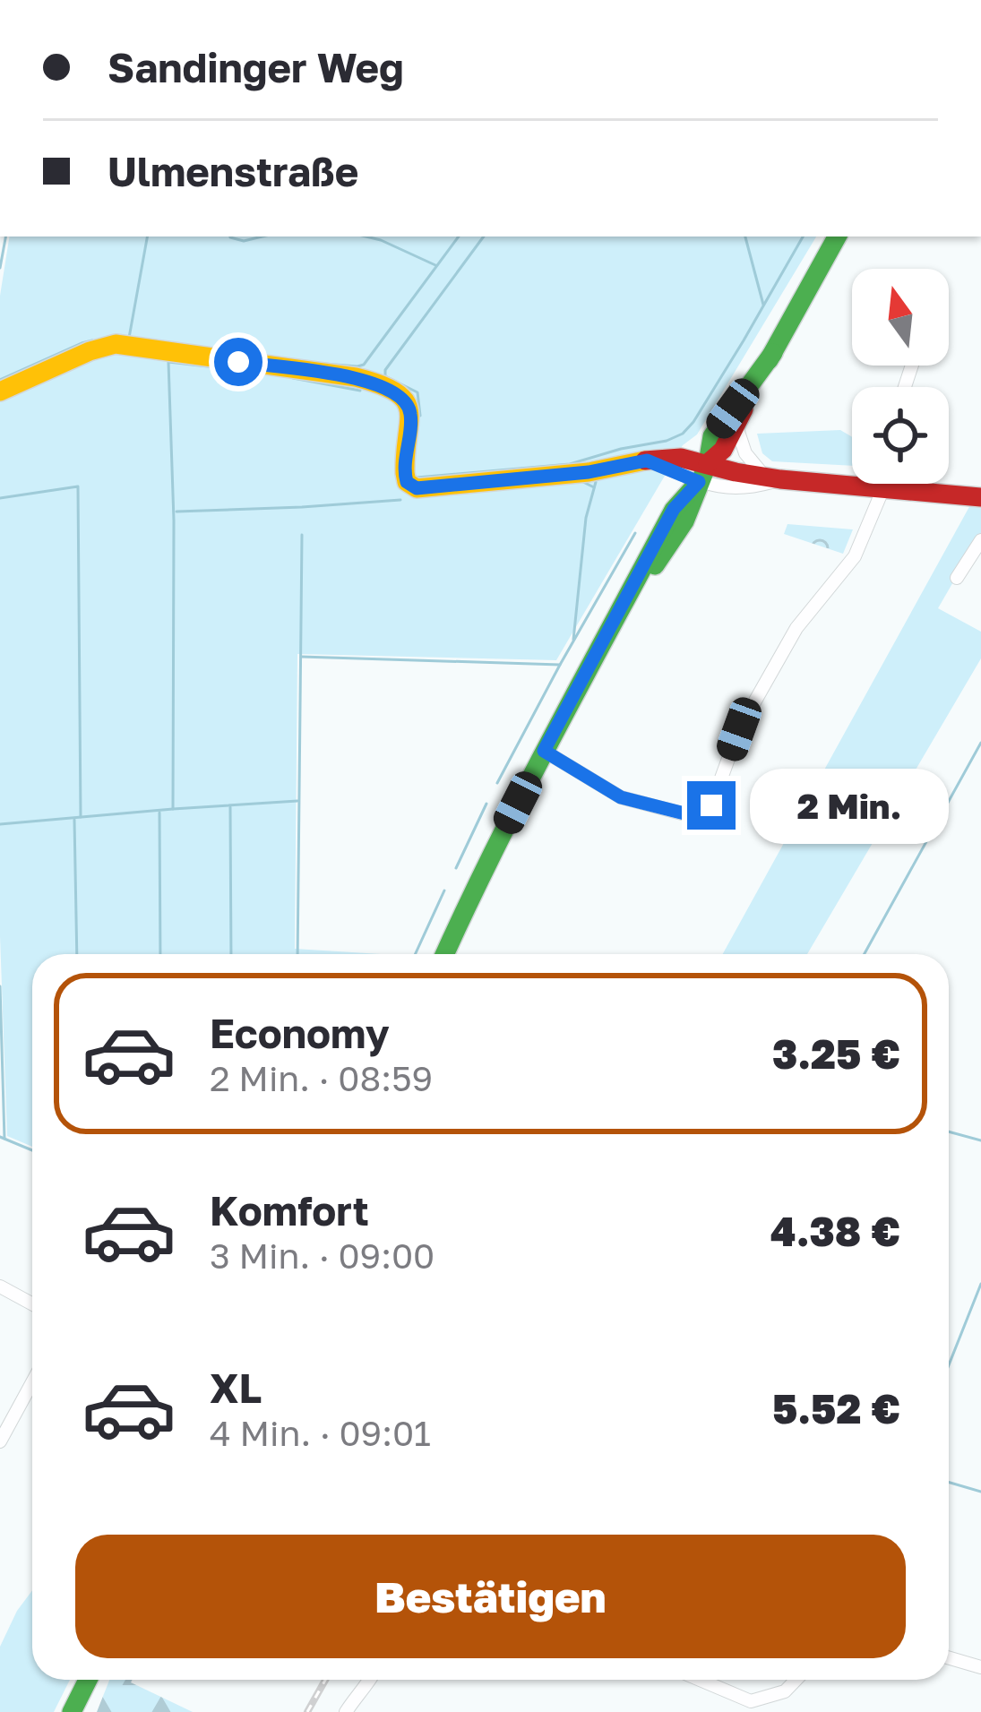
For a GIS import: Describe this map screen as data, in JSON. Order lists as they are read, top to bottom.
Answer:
{
  "north": "top",
  "page": {
    "banner": ["Sandinger Weg", "Ulmenstraße"],
    "bubble": "2 Min.",
    "list": [
      {
        "name": "Economy",
        "note": "2 Min. · 08:59",
        "value": "3.25 €"
      },
      {
        "name": "Komfort",
        "note": "3 Min. · 09:00",
        "value": "4.38 €"
      },
      {
        "name": "XL",
        "note": "4 Min. · 09:01",
        "value": "5.52 €"
      }
    ],
    "buttons": "Bestätigen"
  }
}
